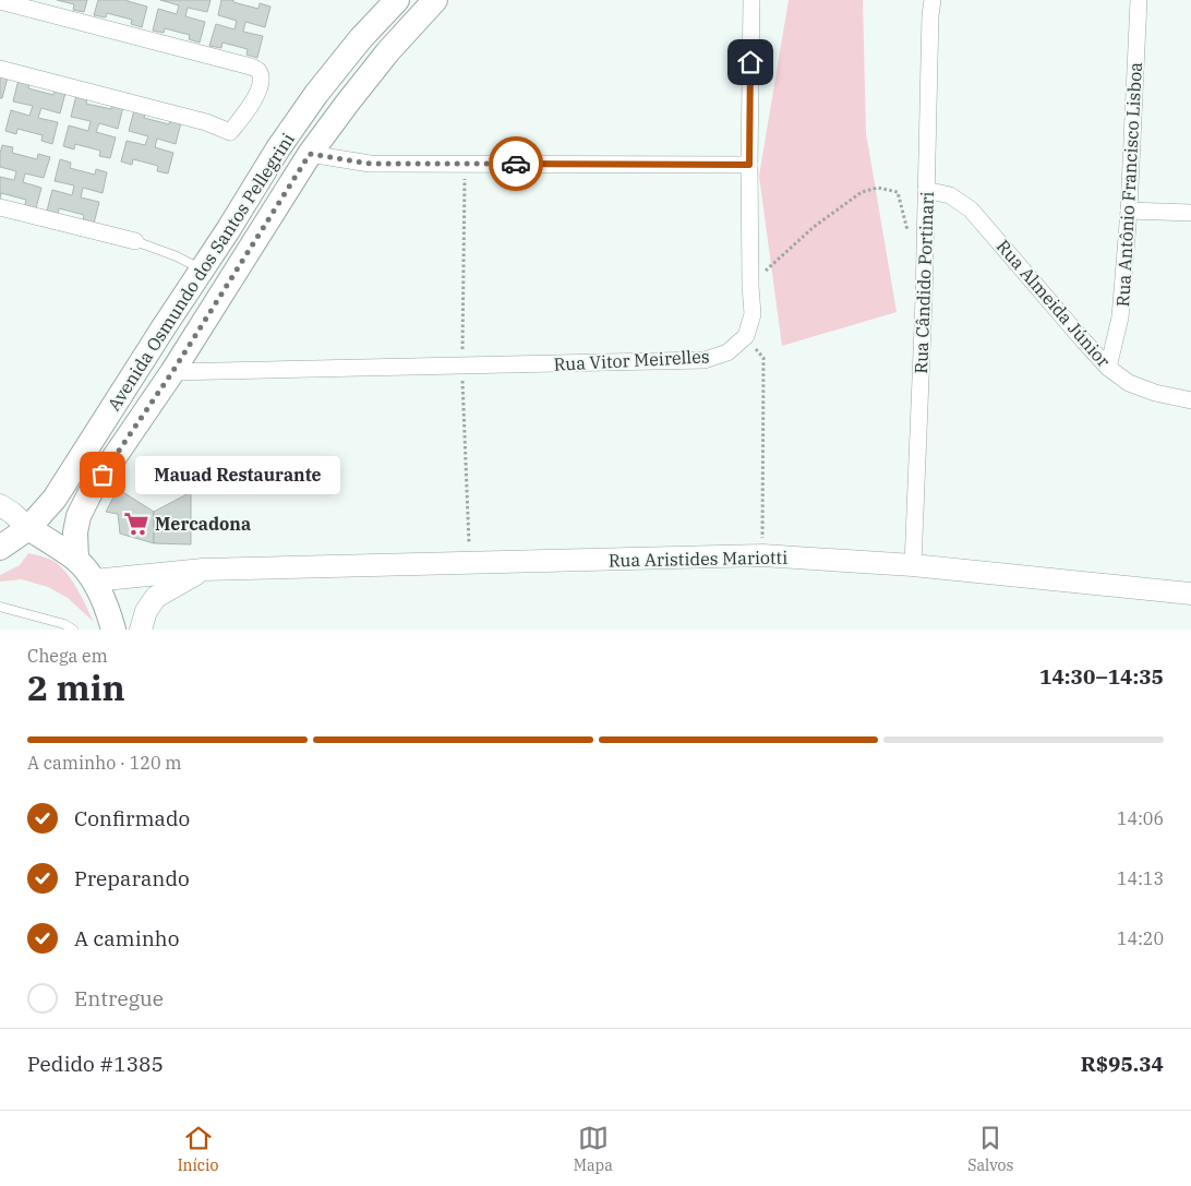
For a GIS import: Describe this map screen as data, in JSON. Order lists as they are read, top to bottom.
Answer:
{
  "streets": {
    "main road": ["Avenida Osmundo dos Santos Pellegrini"],
    "street": [
      "Rua Antônio Francisco Lisboa",
      "Rua Cândido Portinari",
      "Rua Almeida Júnior",
      "Rua Vitor Meirelles",
      "Rua Aristides Mariotti"
    ]
  },
  "crossings": [
    ["Rua Antônio Francisco Lisboa", "Rua Almeida Júnior"],
    ["Avenida Osmundo dos Santos Pellegrini", "Rua Vitor Meirelles"],
    ["Rua Cândido Portinari", "Rua Almeida Júnior"],
    ["Rua Cândido Portinari", "Rua Aristides Mariotti"]
  ],
  "places": {
    "other": ["Mauad Restaurante"],
    "supermarket": ["Mercadona"]
  },
  "page": {
    "bubble": "Mauad Restaurante",
    "heading": ["2 min", "Chega em", "14:30–14:35"],
    "panel": ["Pedido #1385", "R$95.34"],
    "bar": "A caminho · 120 m",
    "list": [
      ["Confirmado", "14:06"],
      ["Preparando", "14:13"],
      ["A caminho", "14:20"],
      "Entregue"
    ],
    "tabs": ["Início", "Mapa", "Salvos"]
  }
}
